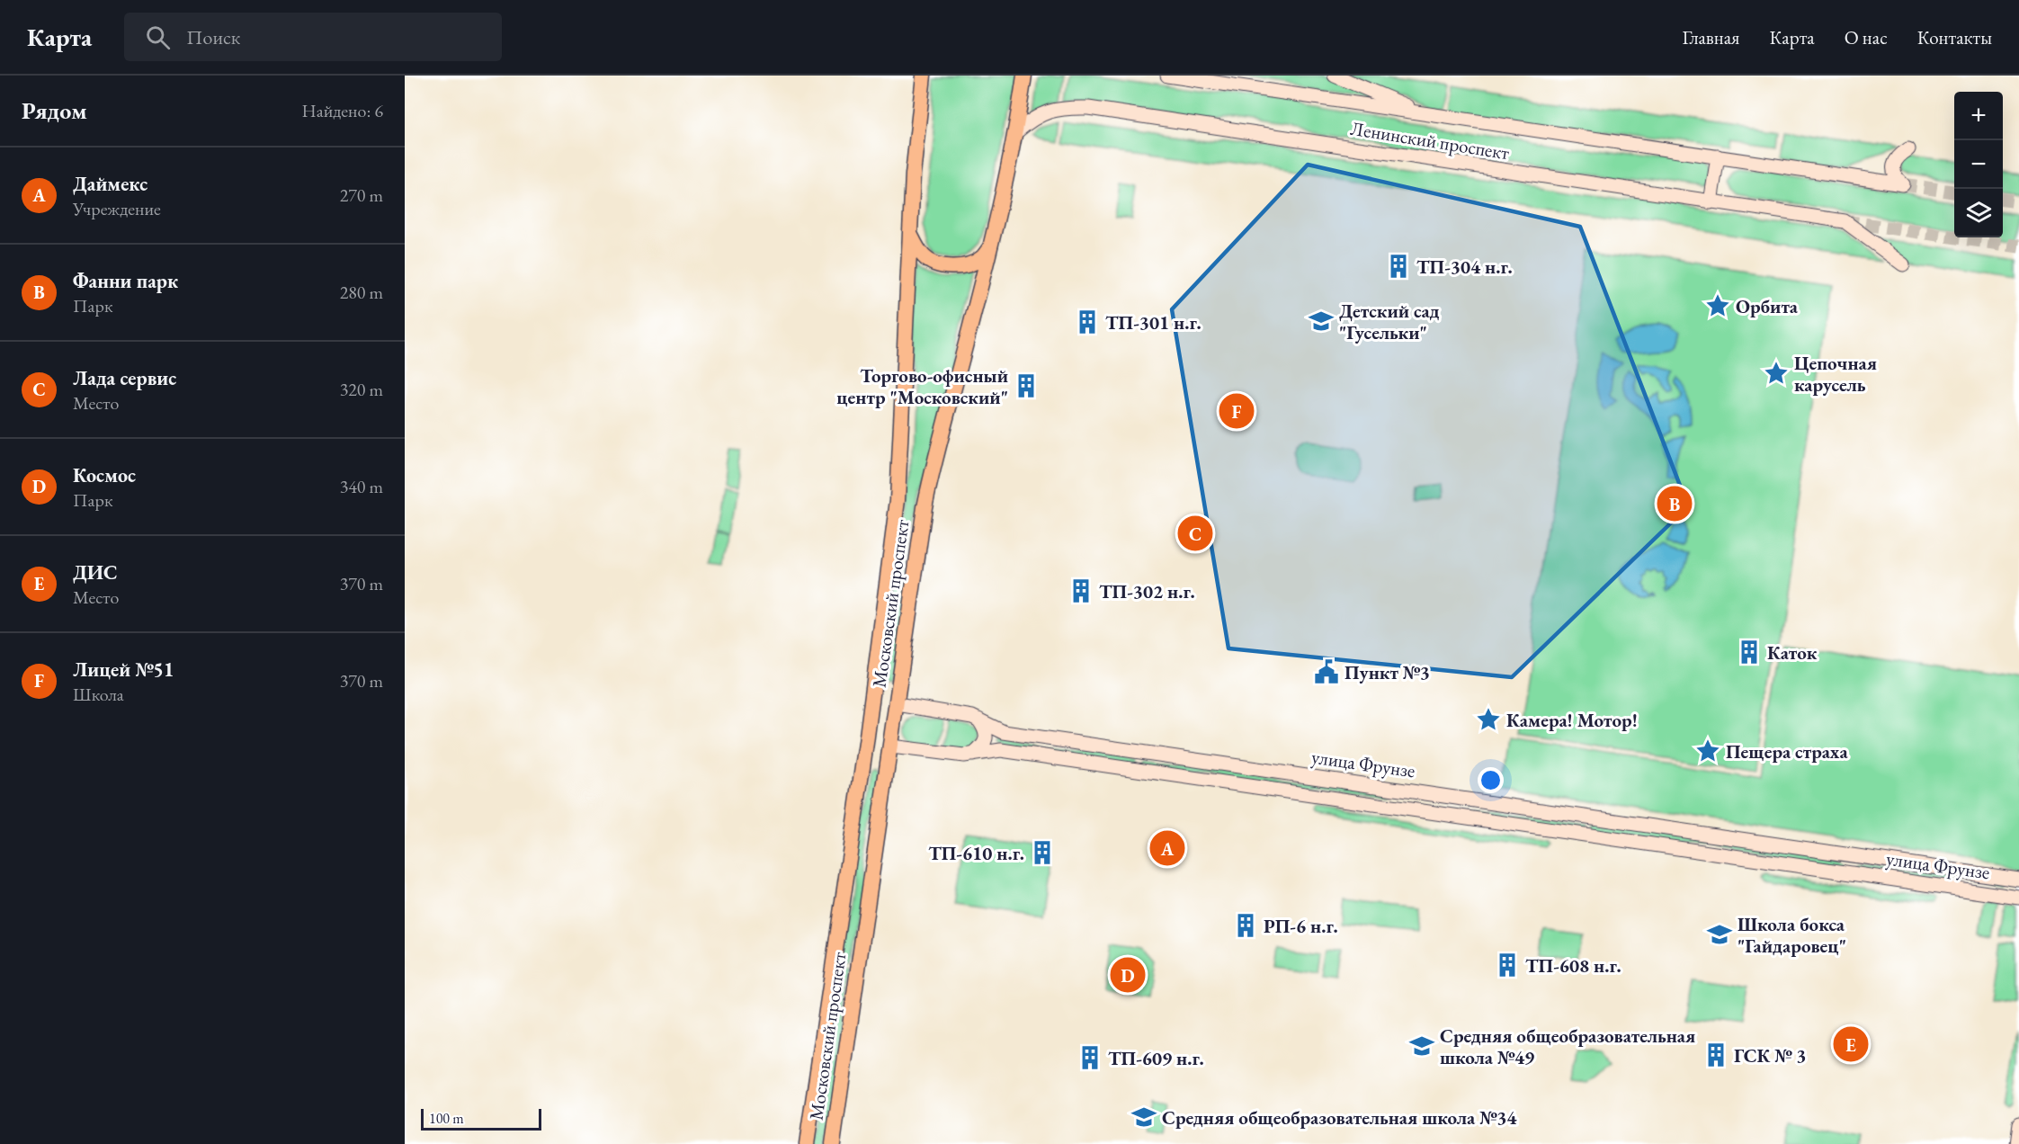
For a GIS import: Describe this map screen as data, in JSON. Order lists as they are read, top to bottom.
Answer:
{
  "streets": {
    "main road": ["Ленинский проспект", "Московский проспект", "улица Фрунзе"]
  },
  "crossings": [
    ["Ленинский проспект", "Московский проспект"],
    ["Московский проспект", "улица Фрунзе"]
  ],
  "places": {
    "building": [
      "ТП-304 н.г.",
      "ТП-301 н.г.",
      "Торгово-офисный центр \"Московский\"",
      "ТП-302 н.г.",
      "Каток",
      "ТП-610 н.г.",
      "РП-6 н.г.",
      "ТП-608 н.г.",
      "ГСК № 3",
      "ТП-609 н.г."
    ],
    "place": [
      "Орбита",
      "Цепочная карусель",
      "Камера! Мотор!",
      "Пещера страха"
    ],
    "school or university": [
      "Детский сад \"Гусельки\"",
      "Школа бокса \"Гайдаровец\"",
      "Средняя общеобразовательная школа №49",
      "Средняя общеобразовательная школа №34"
    ],
    "public building": ["Пункт №3"]
  },
  "scale_bar": "100 m",
  "page": {
    "header": "Карта",
    "search": "Поиск",
    "nav": [
      "Главная",
      "Карта",
      "О нас",
      "Контакты"
    ],
    "heading": ["Рядом", "Найдено: 6"],
    "map_buttons": ["+", "−"],
    "list": [
      {
        "mark": "A",
        "name": "Даймекс",
        "note": "Учреждение",
        "value": "270 m"
      },
      {
        "mark": "B",
        "name": "Фанни парк",
        "note": "Парк",
        "value": "280 m"
      },
      {
        "mark": "C",
        "name": "Лада сервис",
        "note": "Место",
        "value": "320 m"
      },
      {
        "mark": "D",
        "name": "Космос",
        "note": "Парк",
        "value": "340 m"
      },
      {
        "mark": "E",
        "name": "ДИС",
        "note": "Место",
        "value": "370 m"
      },
      {
        "mark": "F",
        "name": "Лицей №51",
        "note": "Школа",
        "value": "370 m"
      }
    ],
    "pins": [
      "F",
      "B",
      "C",
      "A",
      "D",
      "E"
    ],
    "scale": "100 m"
  }
}
